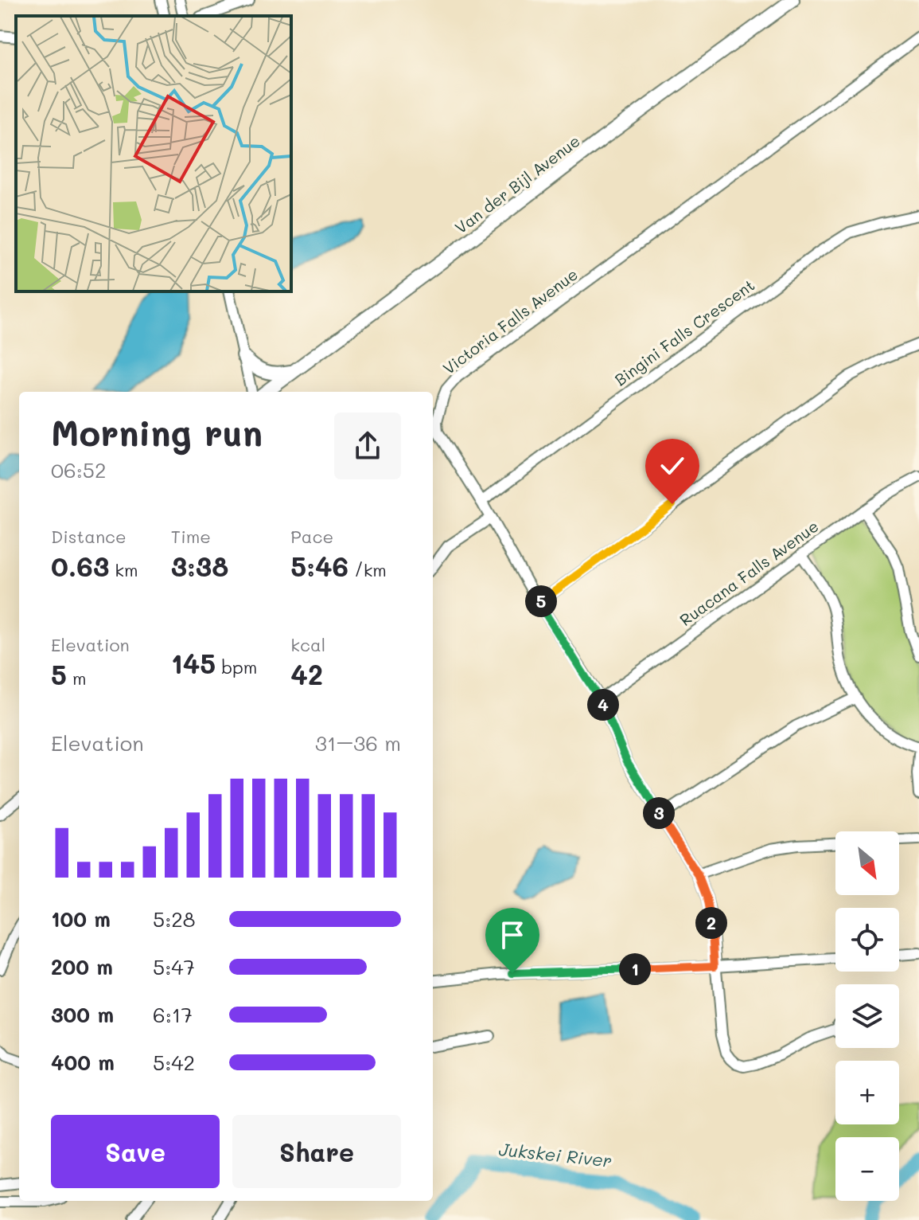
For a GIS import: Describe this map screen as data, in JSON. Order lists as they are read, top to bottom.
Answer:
{
  "streets": {
    "street": [
      "Van der Bijl Avenue",
      "Victoria Falls Avenue",
      "Bingini Falls Crescent",
      "Ruacana Falls Avenue"
    ]
  },
  "crossings": [
    ["Victoria Falls Avenue", "Bingini Falls Crescent"],
    ["Victoria Falls Avenue", "Ruacana Falls Avenue"]
  ],
  "water": ["Jukskei River"],
  "north": "bottom right",
  "page": {
    "heading": ["Morning run", "06:52"],
    "stats": [
      ["Distance", "0.63 km"],
      ["Time", "3:38"],
      ["Pace", "5:46 /km"],
      ["Elevation", "5 m"],
      ["145 bpm"],
      ["kcal", "42"]
    ],
    "pins": [
      "5",
      "4",
      "3",
      "2",
      "1"
    ],
    "chart": ["Elevation", "31–36 m"],
    "map_buttons": ["+", "−"],
    "list": [
      {
        "name": "100 m",
        "note": "5:28"
      },
      {
        "name": "200 m",
        "note": "5:47"
      },
      {
        "name": "300 m",
        "note": "6:17"
      },
      {
        "name": "400 m",
        "note": "5:42"
      }
    ],
    "buttons": ["Save", "Share"]
  }
}
